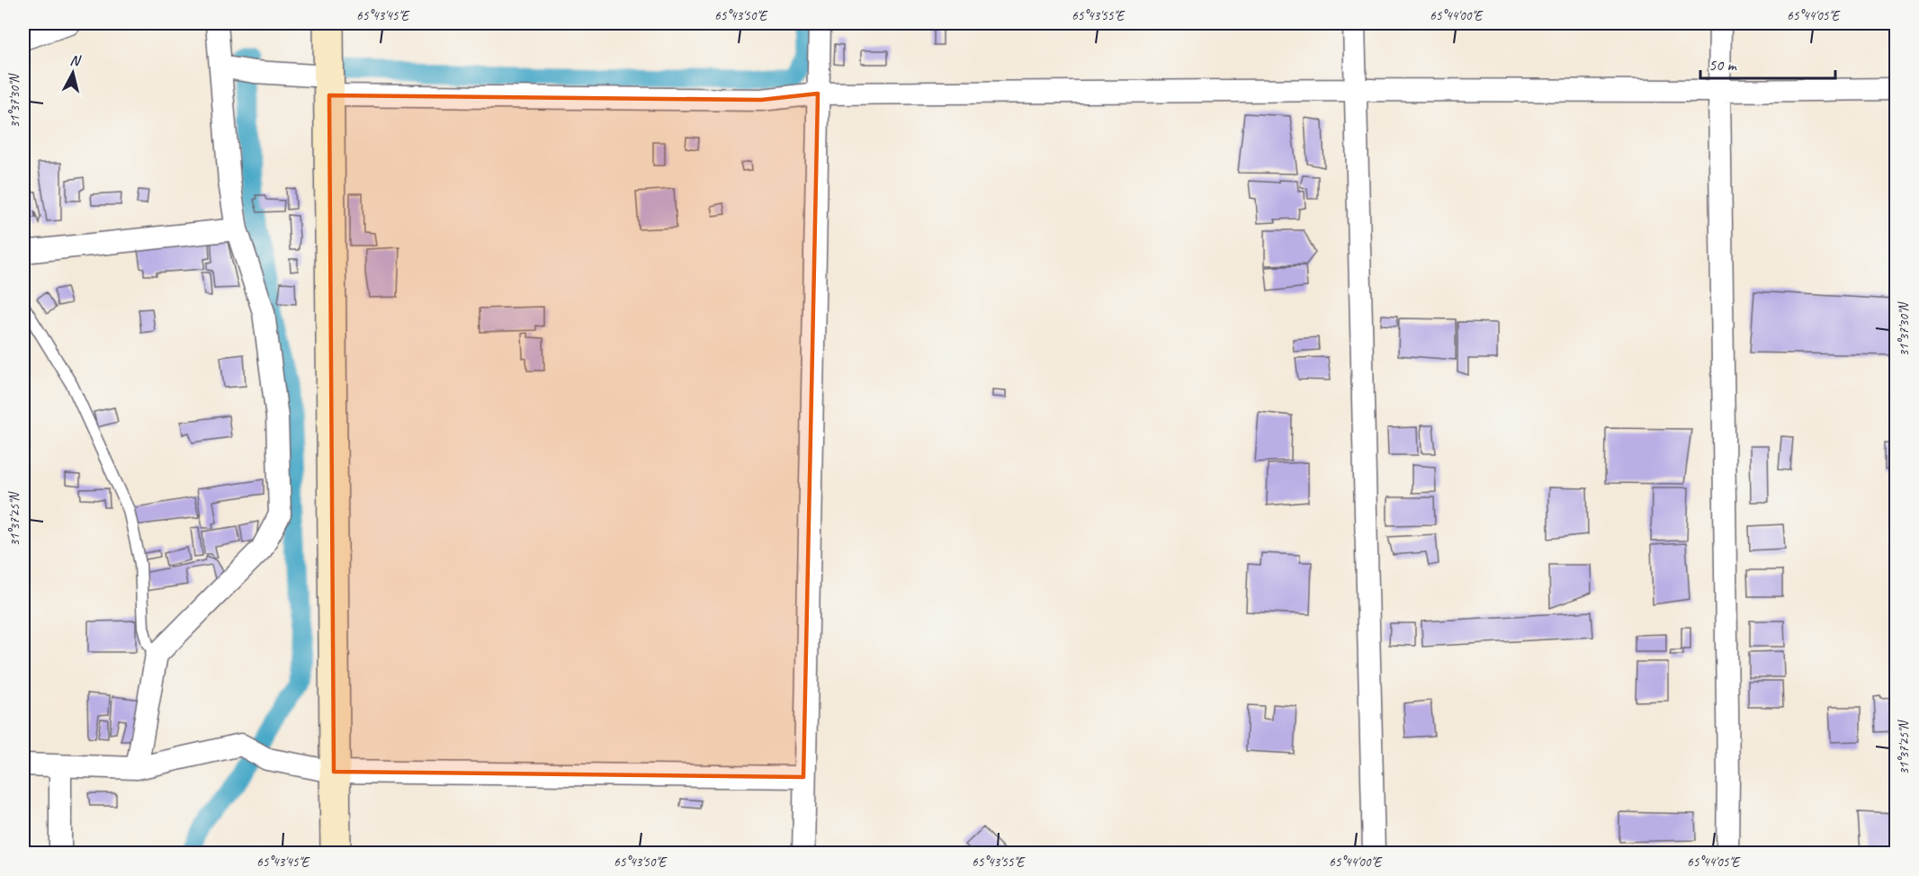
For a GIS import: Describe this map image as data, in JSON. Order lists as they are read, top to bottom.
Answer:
{
  "scale_bar": "50 m",
  "north": "top",
  "coordinates": [
    "65°43'45\"E",
    "65°43'50\"E",
    "65°43'55\"E",
    "65°44'00\"E",
    "65°44'05\"E",
    "31°37'30\"N",
    "31°37'25\"N"
  ]
}
